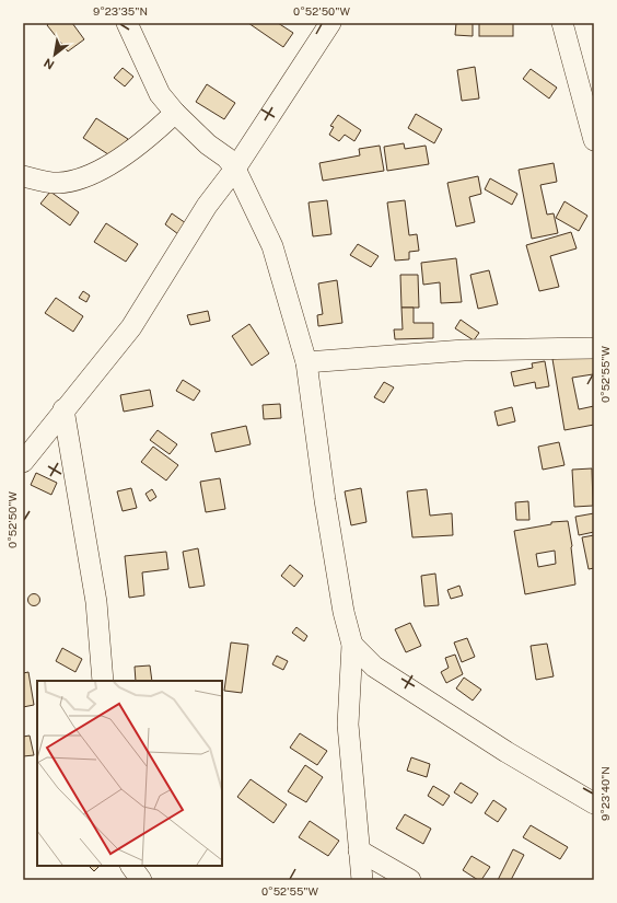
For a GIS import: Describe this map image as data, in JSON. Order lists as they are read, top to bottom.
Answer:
{
  "north": "bottom left",
  "coordinates": [
    "9°23'35\"N",
    "0°52'50\"W",
    "0°52'55\"W",
    "9°23'40\"N"
  ]
}
